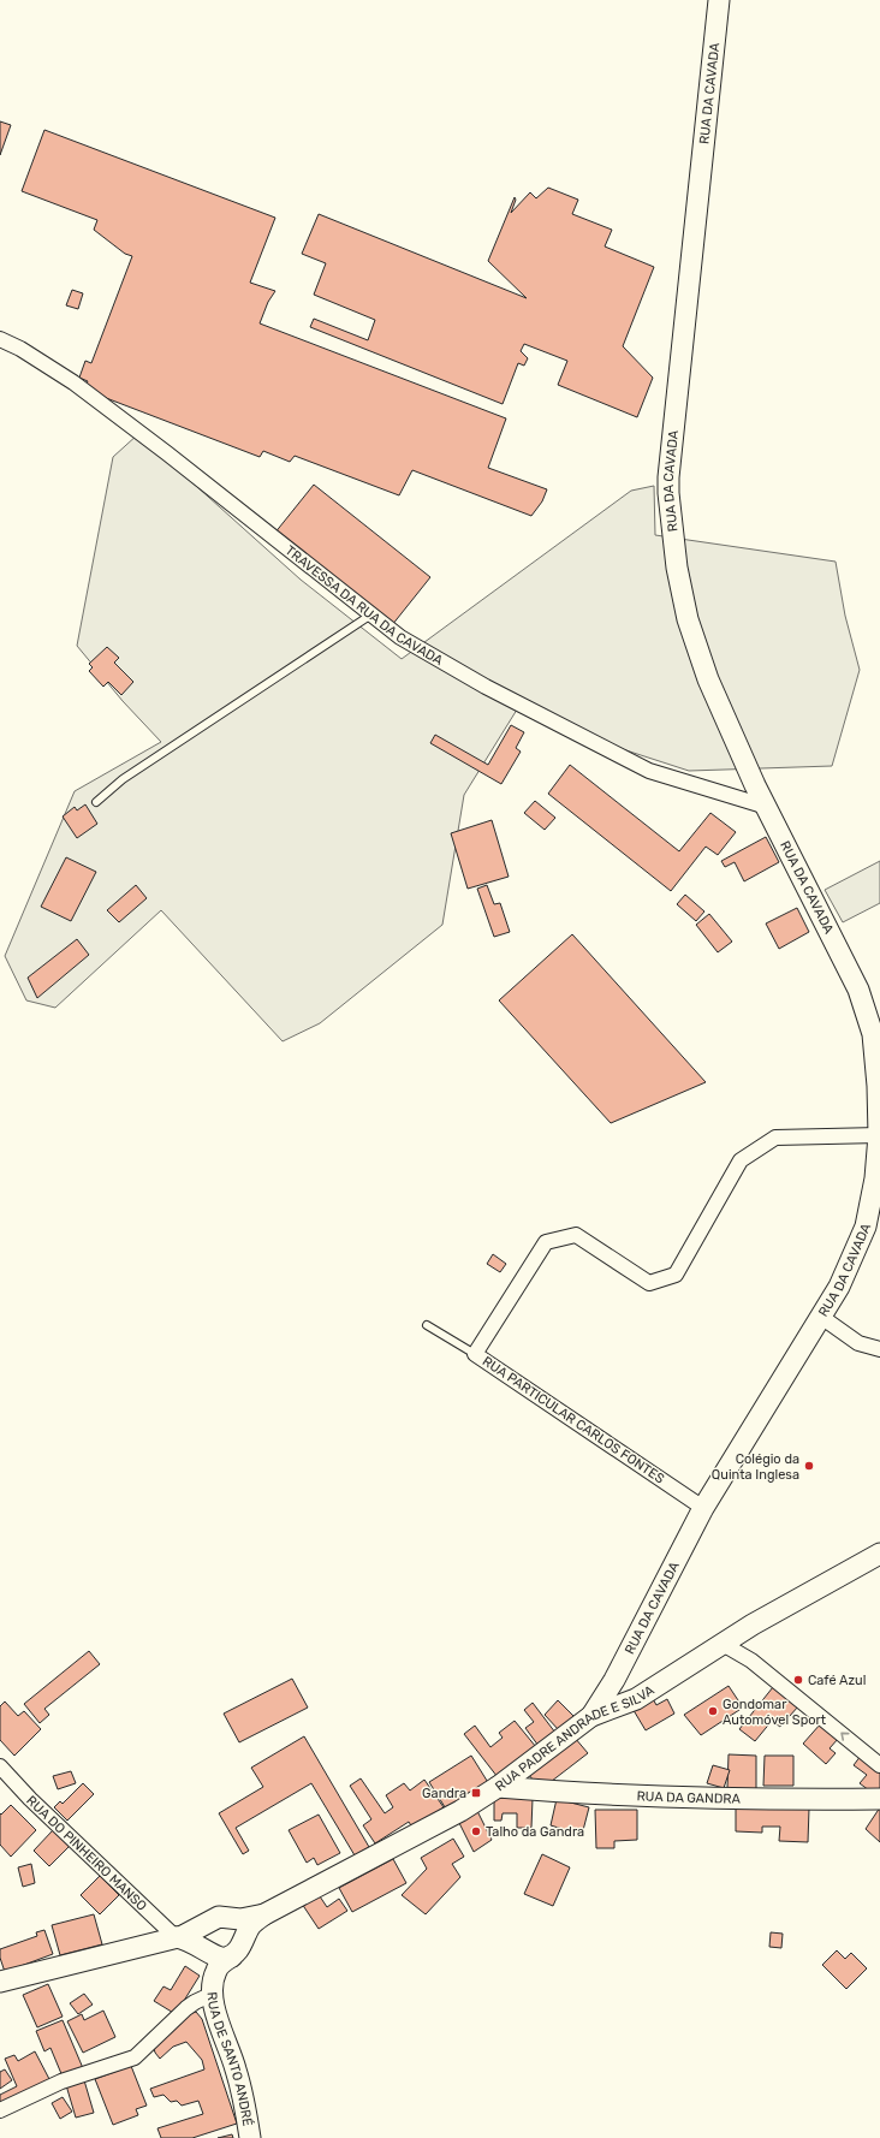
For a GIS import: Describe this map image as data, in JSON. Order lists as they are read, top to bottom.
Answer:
{
  "streets": {
    "street": [
      "RUA DA CAVADA",
      "TRAVESSA DA RUA DA CAVADA",
      "RUA PARTICULAR CARLOS FONTES",
      "RUA PADRE ANDRADE E SILVA",
      "RUA DA GANDRA",
      "RUA DO PINHEIRO MANSO",
      "RUA DE SANTO ANDRÉ"
    ]
  },
  "crossings": [
    ["RUA DA CAVADA", "TRAVESSA DA RUA DA CAVADA"],
    ["RUA DA CAVADA", "RUA PARTICULAR CARLOS FONTES"],
    ["RUA DA CAVADA", "RUA PADRE ANDRADE E SILVA"],
    ["RUA PADRE ANDRADE E SILVA", "RUA DA GANDRA"],
    ["RUA PADRE ANDRADE E SILVA", "RUA DE SANTO ANDRÉ"]
  ],
  "places": {
    "other": [
      "Colégio da Quinta Inglesa",
      "Café Azul",
      "Gondomar Automóvel Sport",
      "Talho da Gandra"
    ],
    "transit": ["Gandra"]
  }
}
